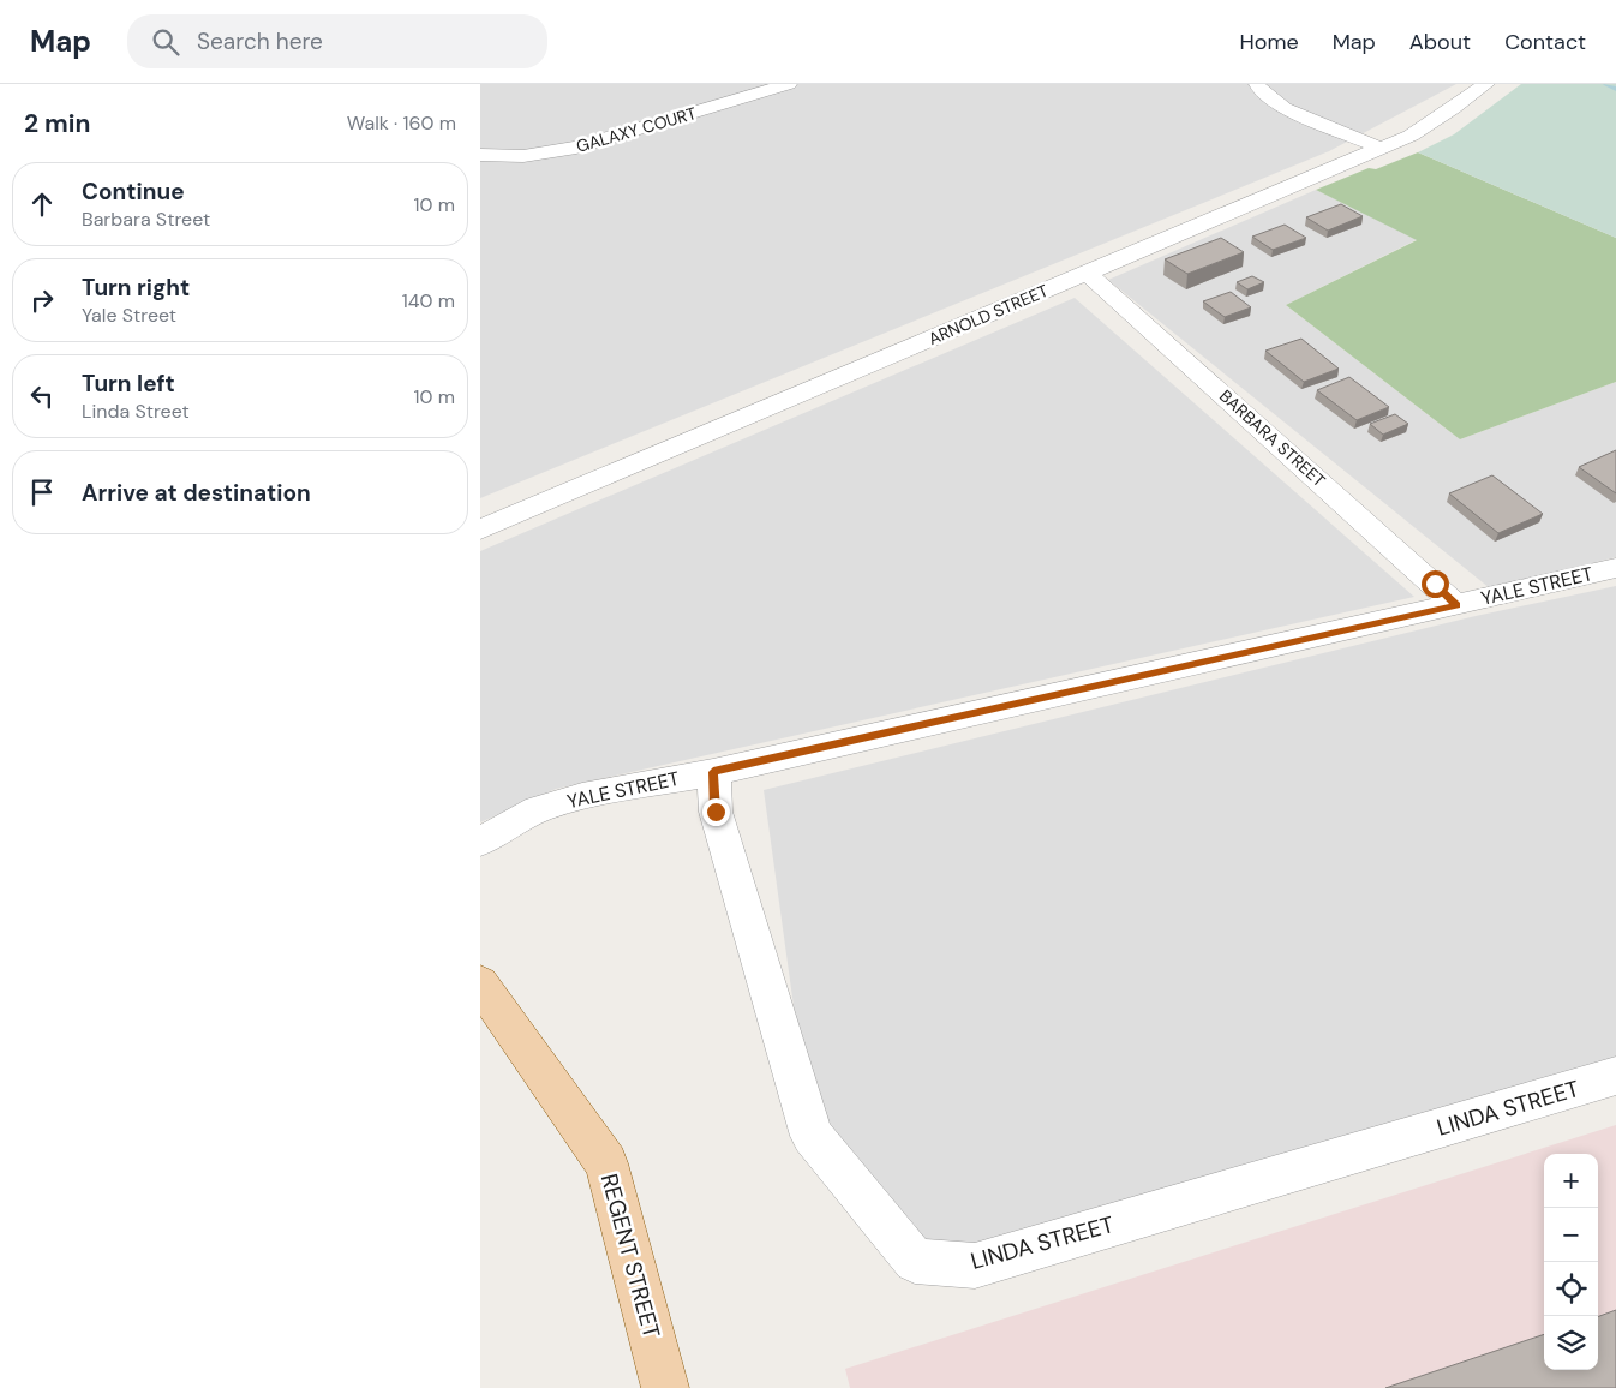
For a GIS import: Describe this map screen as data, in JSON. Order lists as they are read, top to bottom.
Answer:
{
  "streets": {
    "main road": ["REGENT STREET"],
    "street": [
      "GALAXY COURT",
      "ARNOLD STREET",
      "BARBARA STREET",
      "YALE STREET",
      "LINDA STREET"
    ]
  },
  "crossings": [
    ["ARNOLD STREET", "BARBARA STREET"],
    ["BARBARA STREET", "YALE STREET"],
    ["YALE STREET", "LINDA STREET"]
  ],
  "page": {
    "header": "Map",
    "search": "Search here",
    "nav": [
      "Home",
      "Map",
      "About",
      "Contact"
    ],
    "heading": ["2 min", "Walk · 160 m"],
    "list": [
      ["Continue", "Barbara Street", "10 m"],
      ["Turn right", "Yale Street", "140 m"],
      ["Turn left", "Linda Street", "10 m"],
      "Arrive at destination"
    ],
    "map_buttons": ["+", "−"]
  }
}
